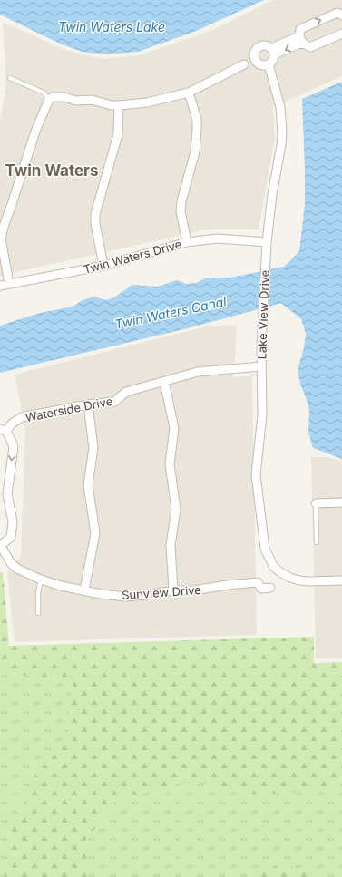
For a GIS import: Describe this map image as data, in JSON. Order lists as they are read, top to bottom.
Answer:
{
  "streets": {
    "street": [
      "Twin Waters Drive",
      "Lake View Drive",
      "Waterside Drive",
      "Sunview Drive"
    ]
  },
  "crossings": [
    ["Twin Waters Drive", "Lake View Drive"],
    ["Lake View Drive", "Waterside Drive"]
  ],
  "districts": ["Twin Waters"],
  "water": ["Twin Waters Lake", "Twin Waters Canal"]
}
